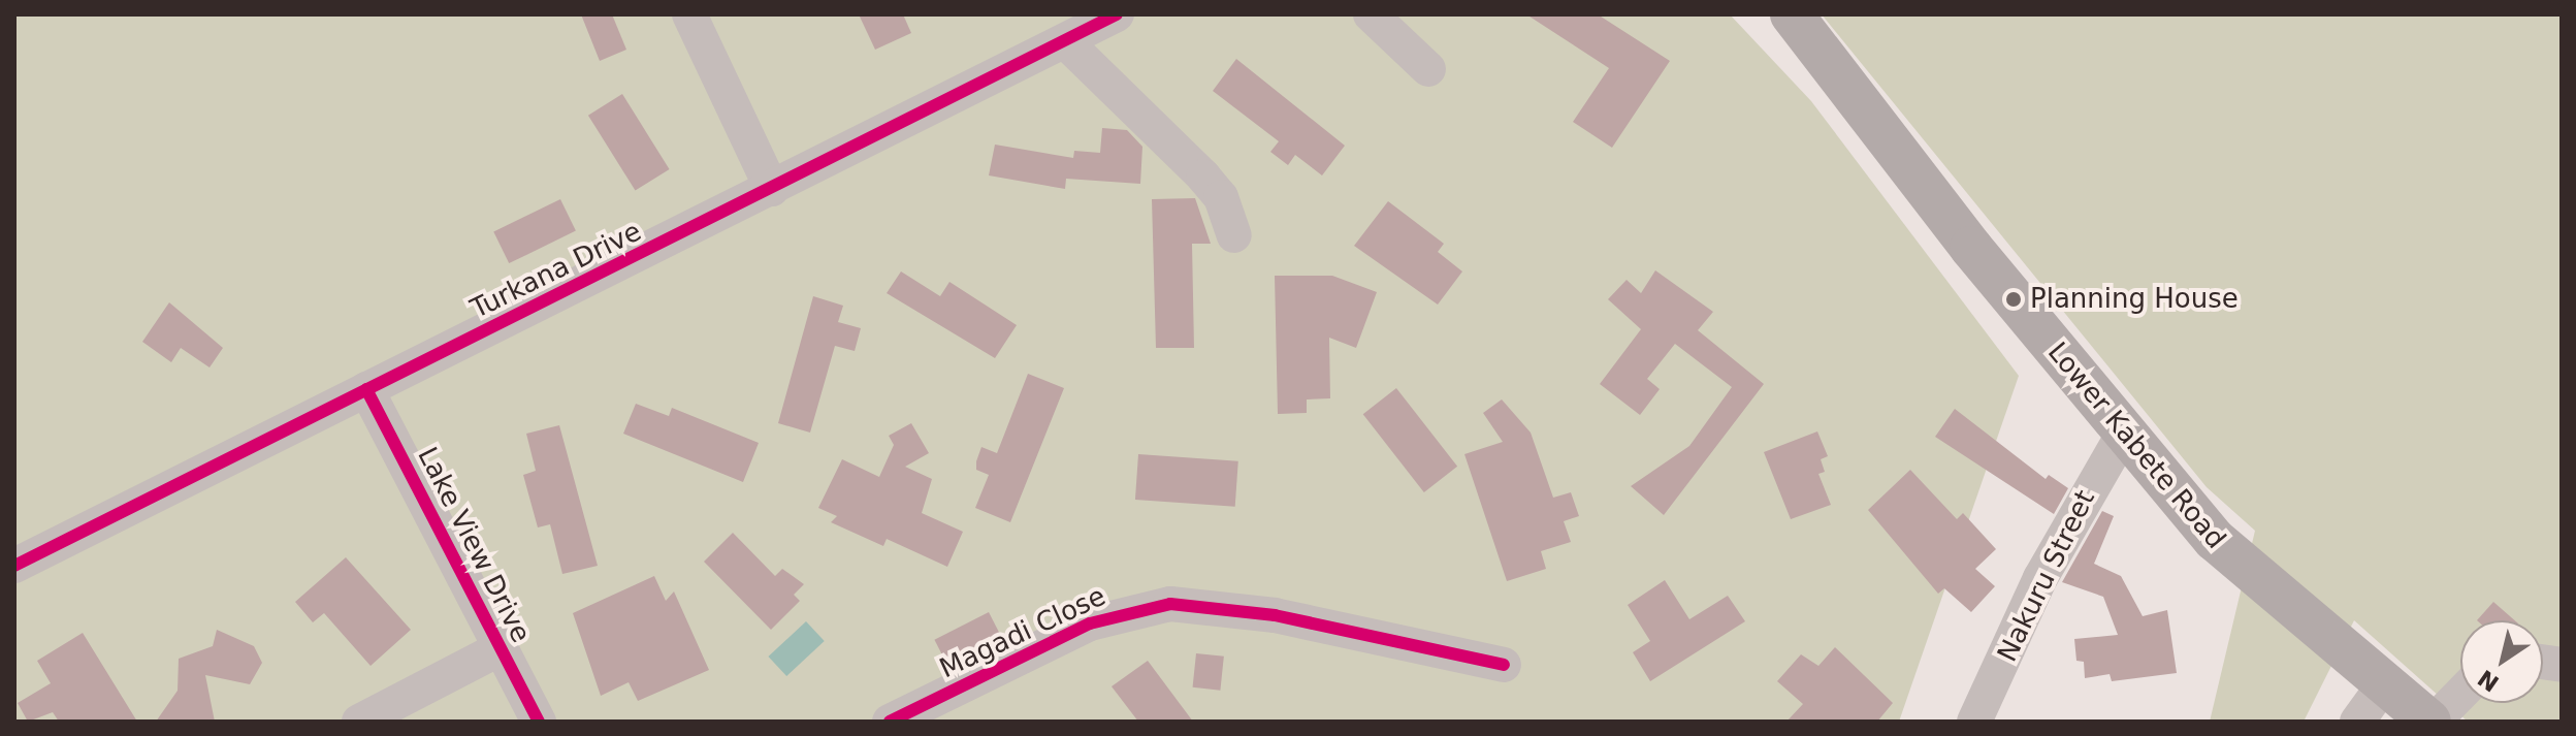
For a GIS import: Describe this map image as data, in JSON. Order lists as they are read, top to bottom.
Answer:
{
  "streets": {
    "main road": ["Lower Kabete Road"],
    "street": [
      "Turkana Drive",
      "Lake View Drive",
      "Nakuru Street",
      "Magadi Close"
    ]
  },
  "crossings": [
    ["Turkana Drive", "Lake View Drive"],
    ["Lower Kabete Road", "Nakuru Street"]
  ],
  "places": ["Planning House"],
  "north": "bottom left"
}
